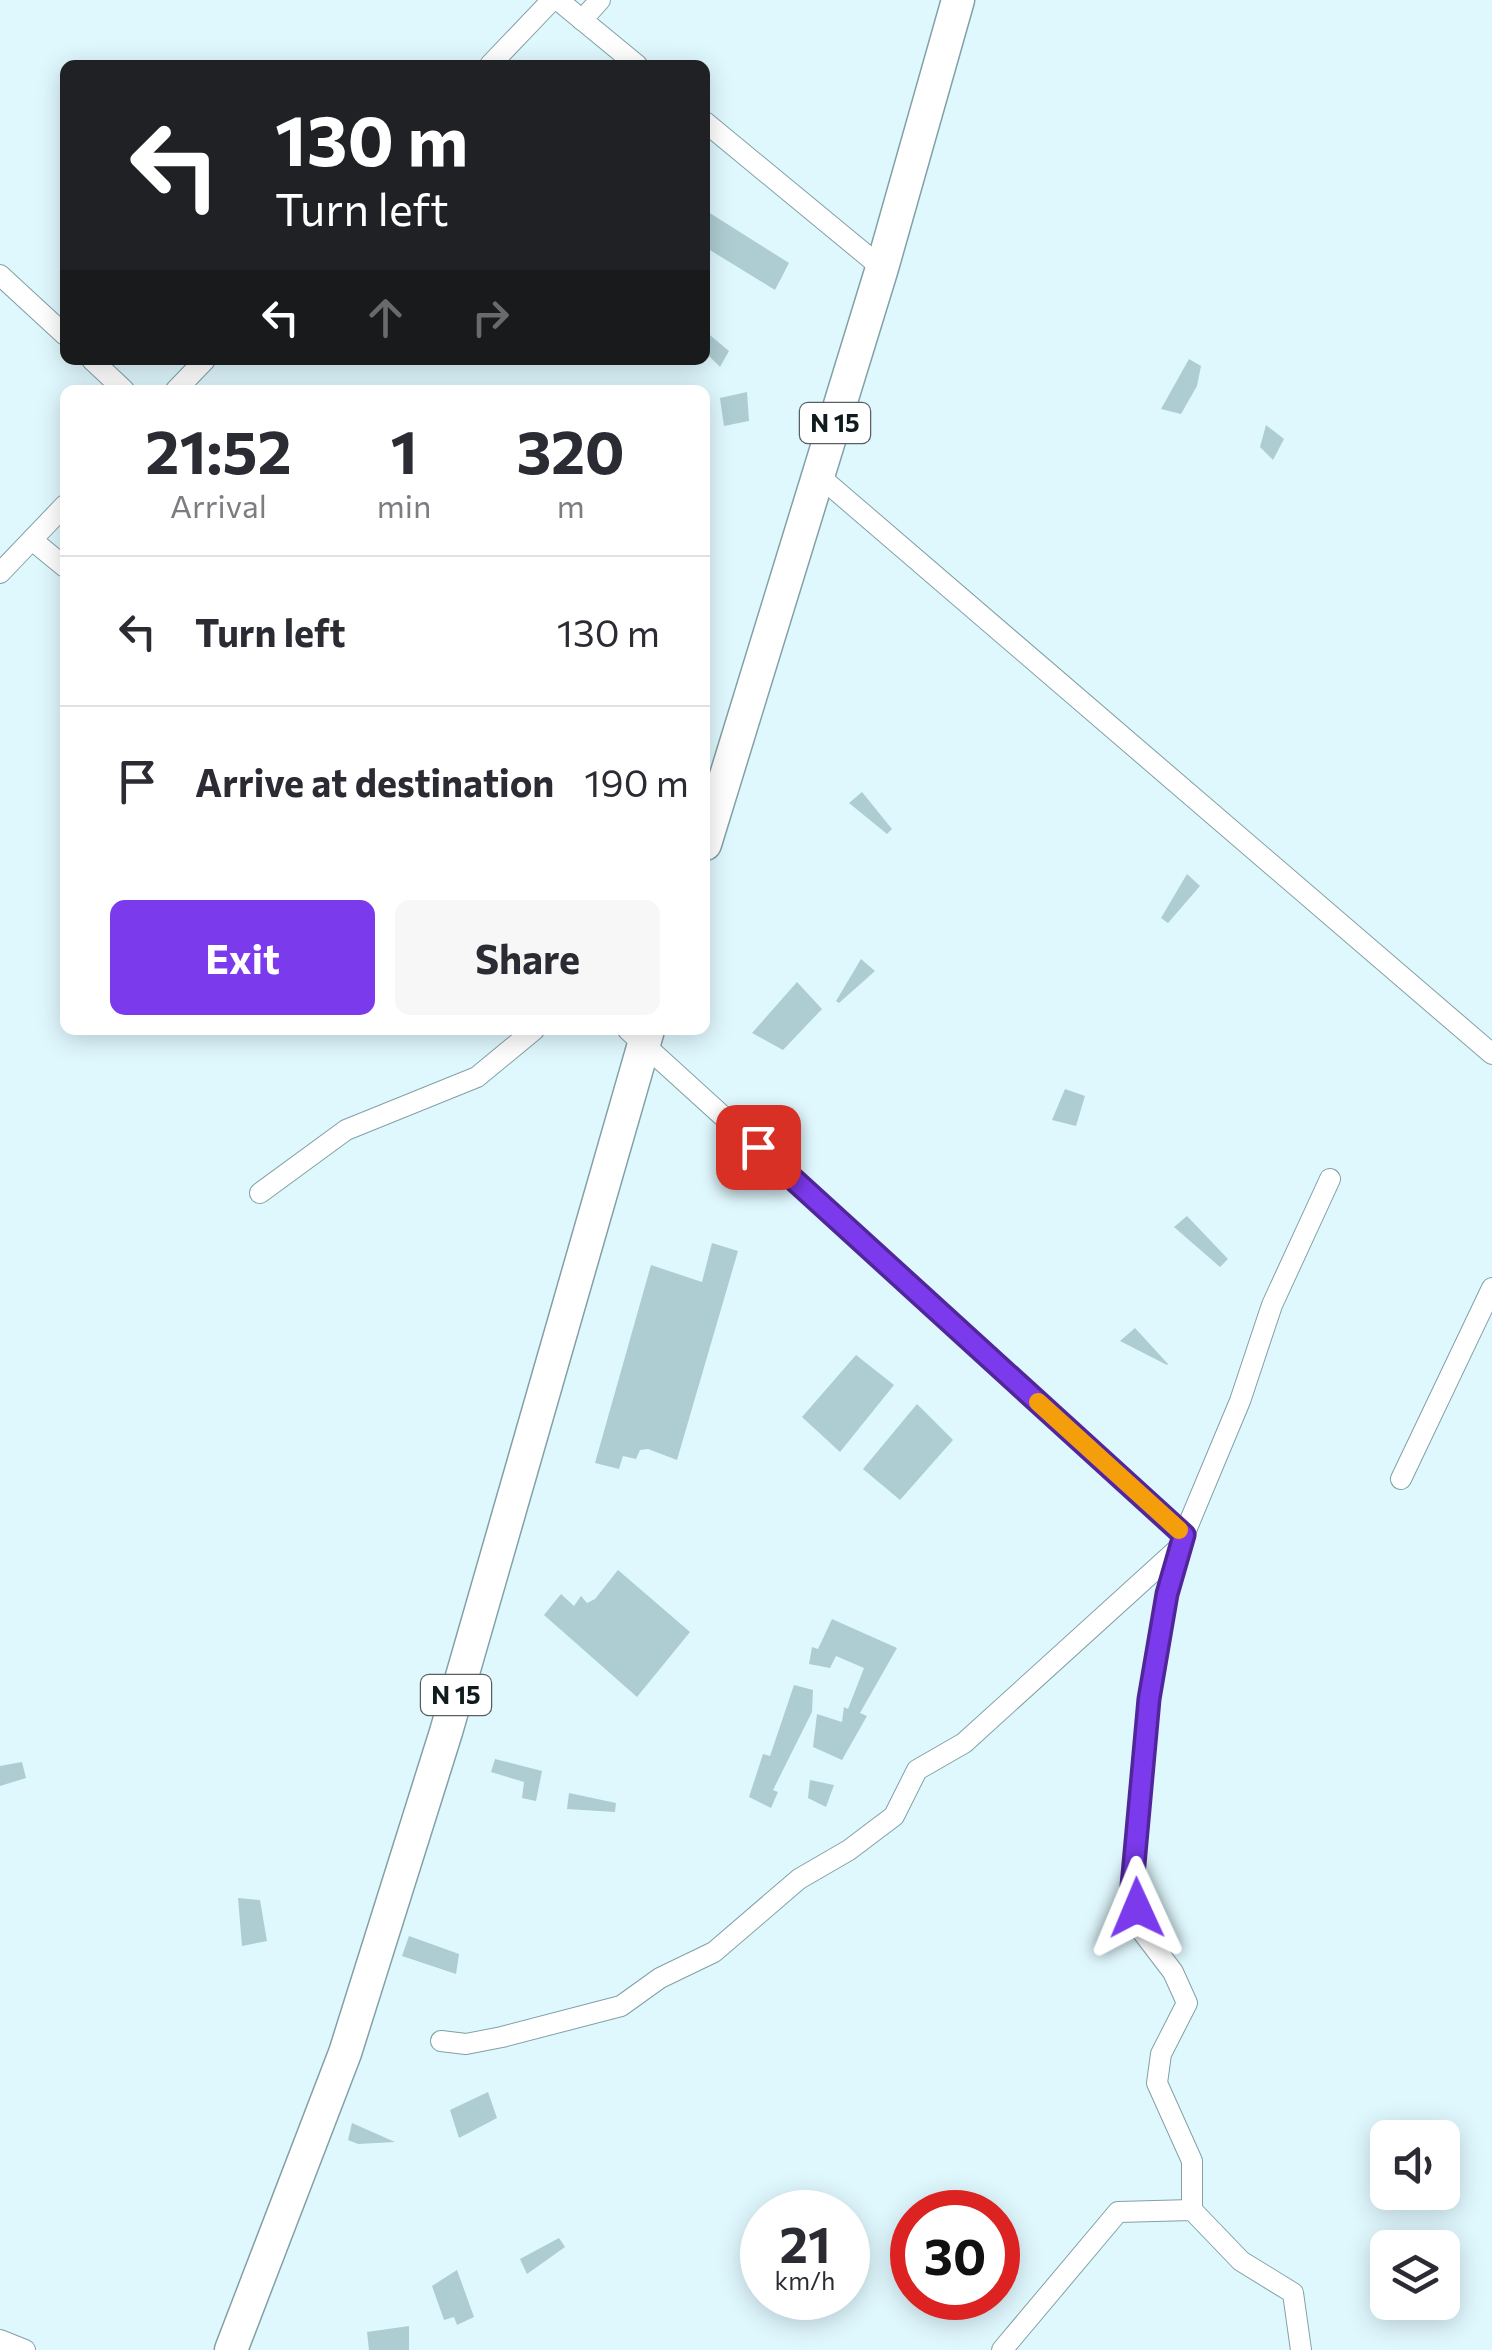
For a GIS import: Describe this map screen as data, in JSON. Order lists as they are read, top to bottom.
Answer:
{
  "streets": {
    "main road": ["N 15"]
  },
  "page": {
    "turn": ["130 m", "Turn left"],
    "eta": [
      "21:52",
      "Arrival",
      "1",
      "min",
      "320",
      "m"
    ],
    "list": [
      {
        "name": "Turn left",
        "value": "130 m"
      },
      {
        "name": "Arrive at destination",
        "value": "190 m"
      }
    ],
    "buttons": ["Exit", "Share"],
    "speed": "21 km/h",
    "limit": "30"
  }
}
